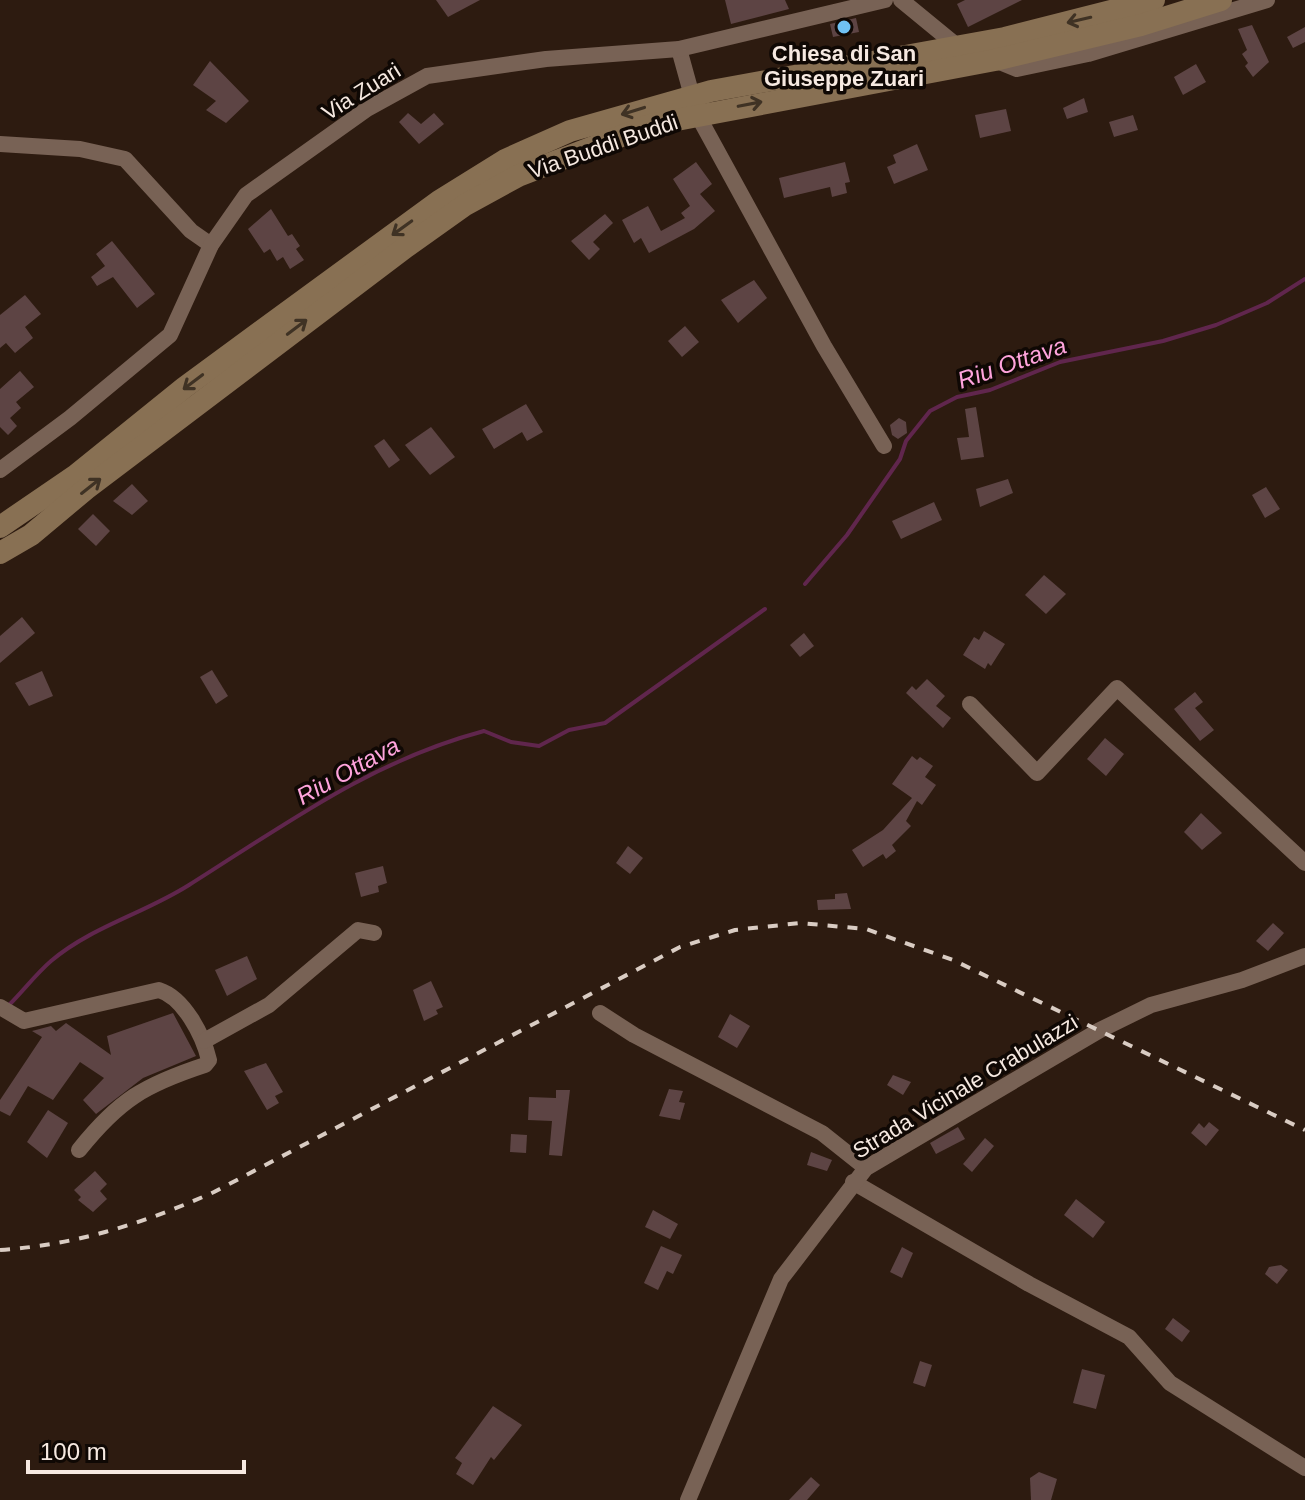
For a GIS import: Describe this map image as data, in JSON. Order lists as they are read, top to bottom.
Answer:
{
  "streets": {
    "main road": ["Via Buddi Buddi"],
    "street": ["Via Zuari", "Strada Vicinale Crabulazzi"]
  },
  "water": ["Riu Ottava"],
  "places": ["Chiesa di San Giuseppe Zuari"],
  "scale_bar": "100 m"
}
